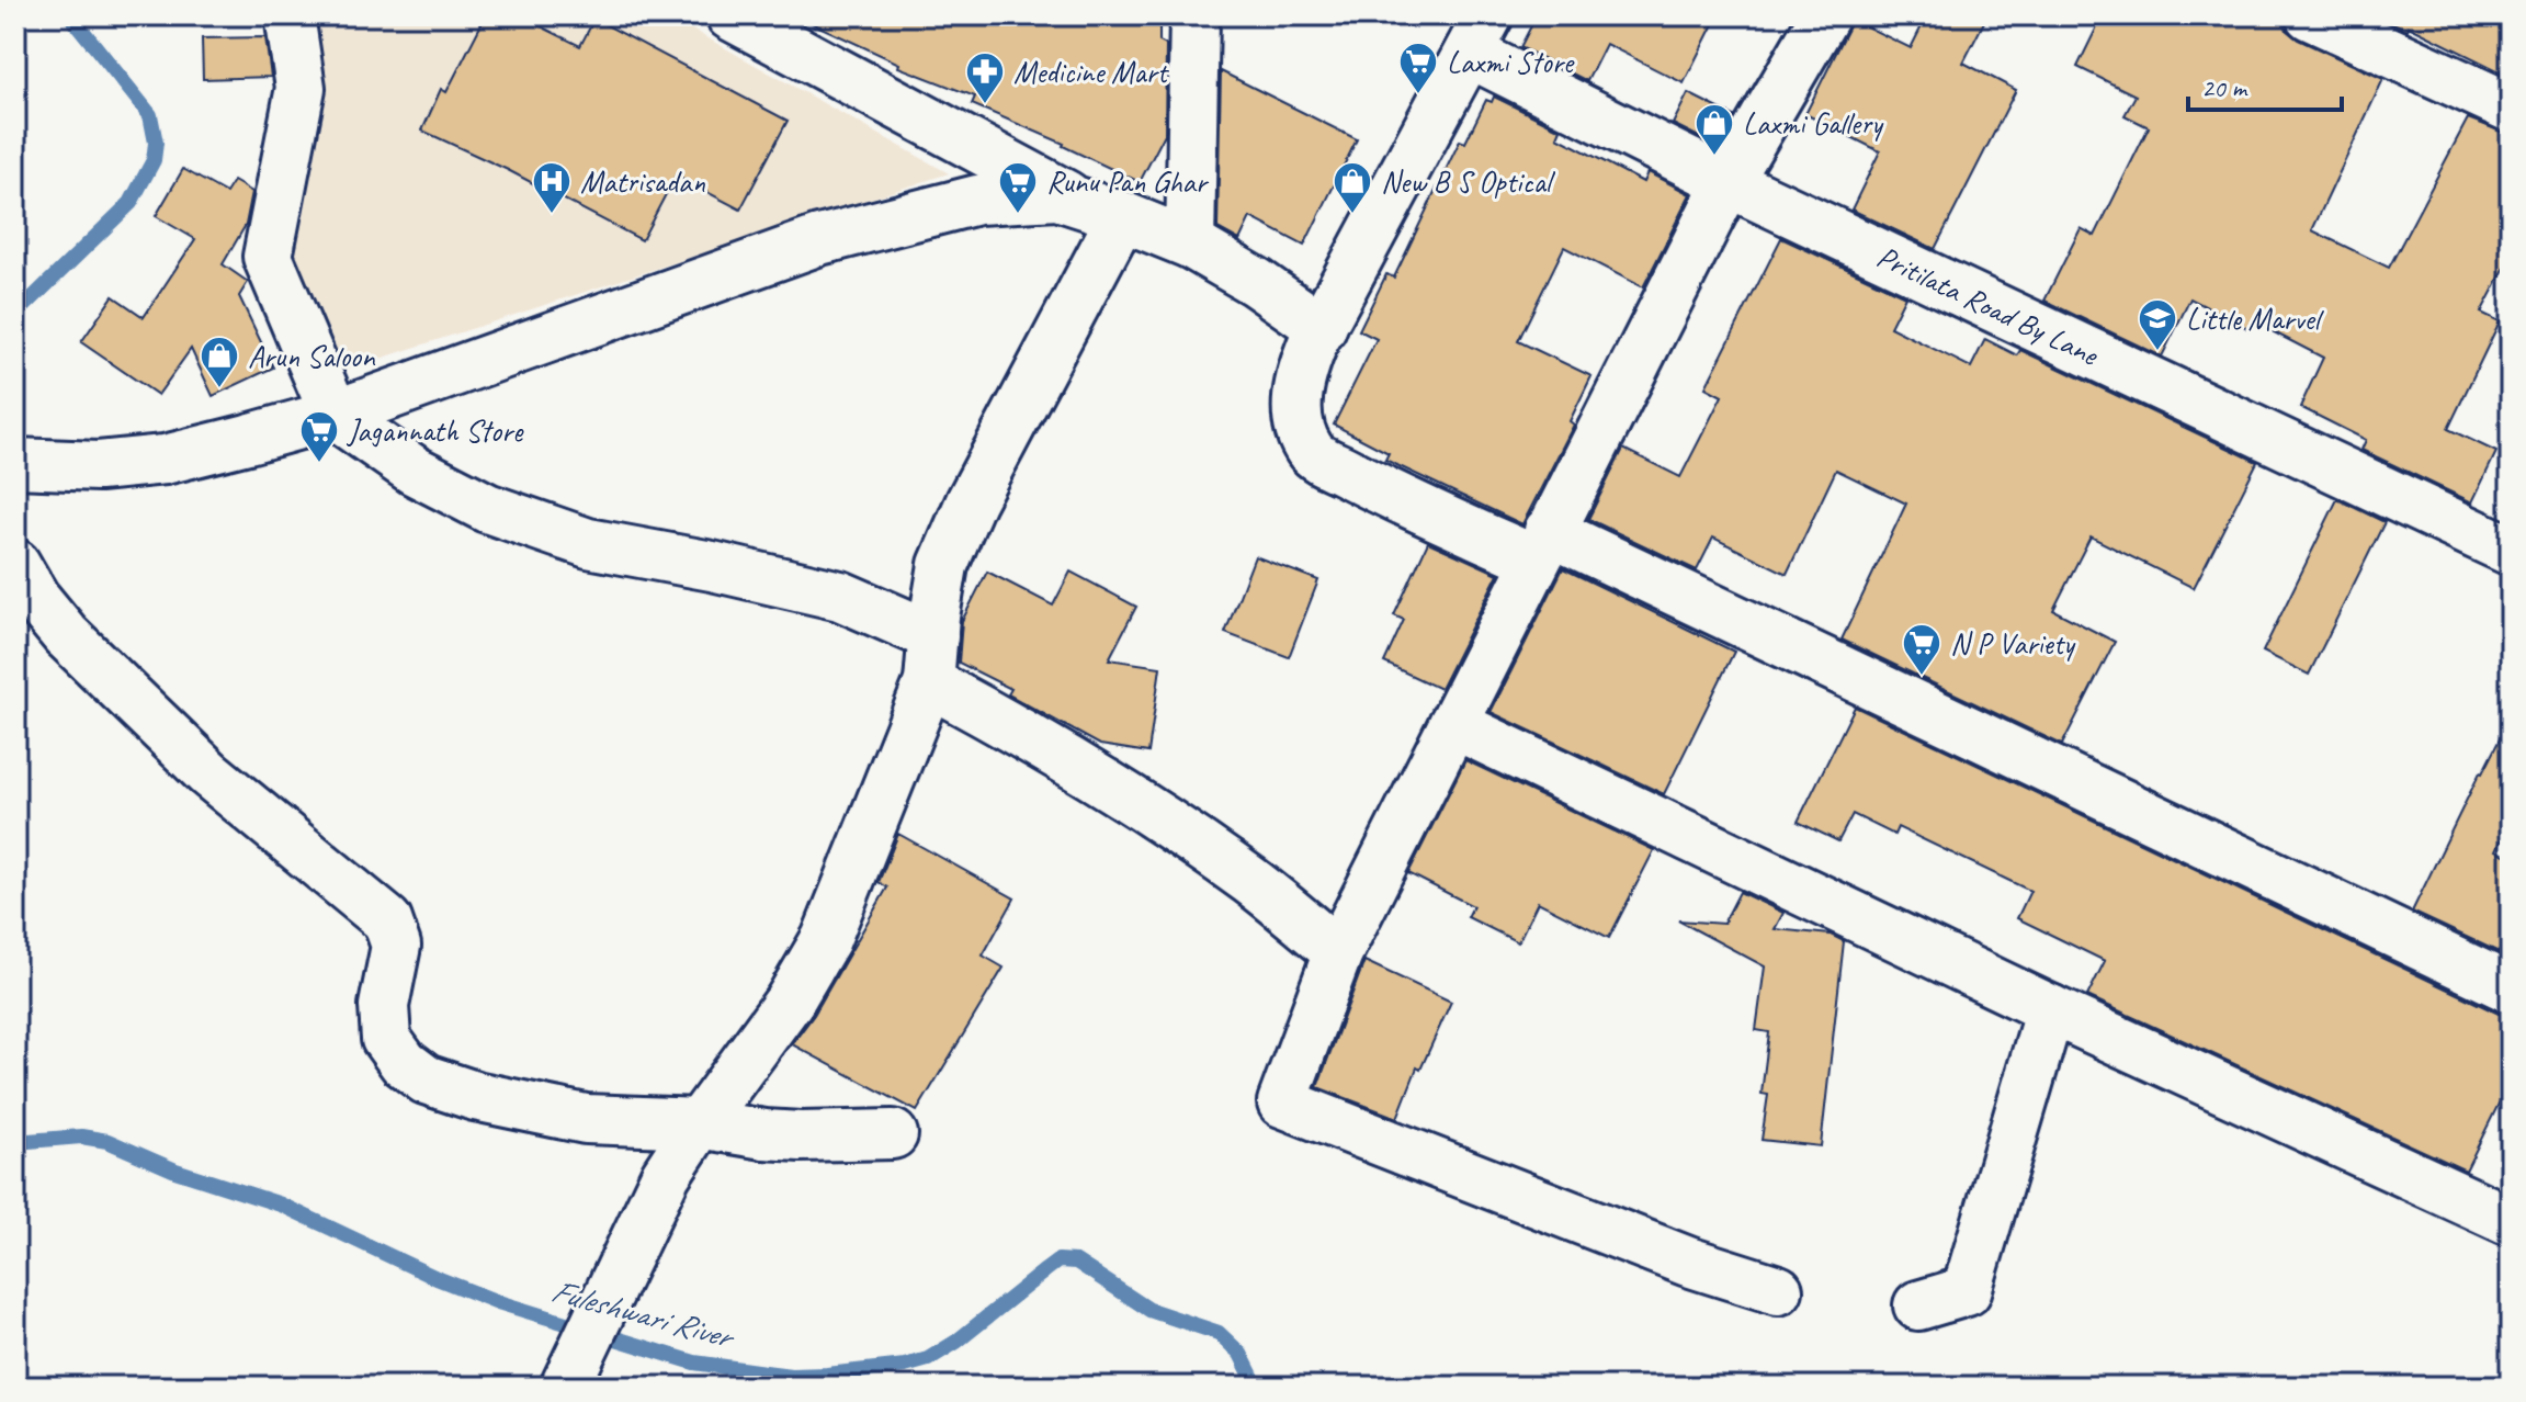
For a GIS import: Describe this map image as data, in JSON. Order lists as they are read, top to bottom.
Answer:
{
  "streets": {
    "street": ["Pritilata Road By Lane"]
  },
  "water": ["Fuleshwari River"],
  "places": {
    "supermarket": [
      "Laxmi Store",
      "Runu Pan Ghar",
      "Jagannath Store",
      "N P Variety"
    ],
    "pharmacy": ["Medicine Mart"],
    "shop": ["Laxmi Gallery", "New B S Optical", "Arun Saloon"],
    "hospital": ["Matrisadan"],
    "school or university": ["Little Marvel"]
  },
  "scale_bar": "20 m"
}
